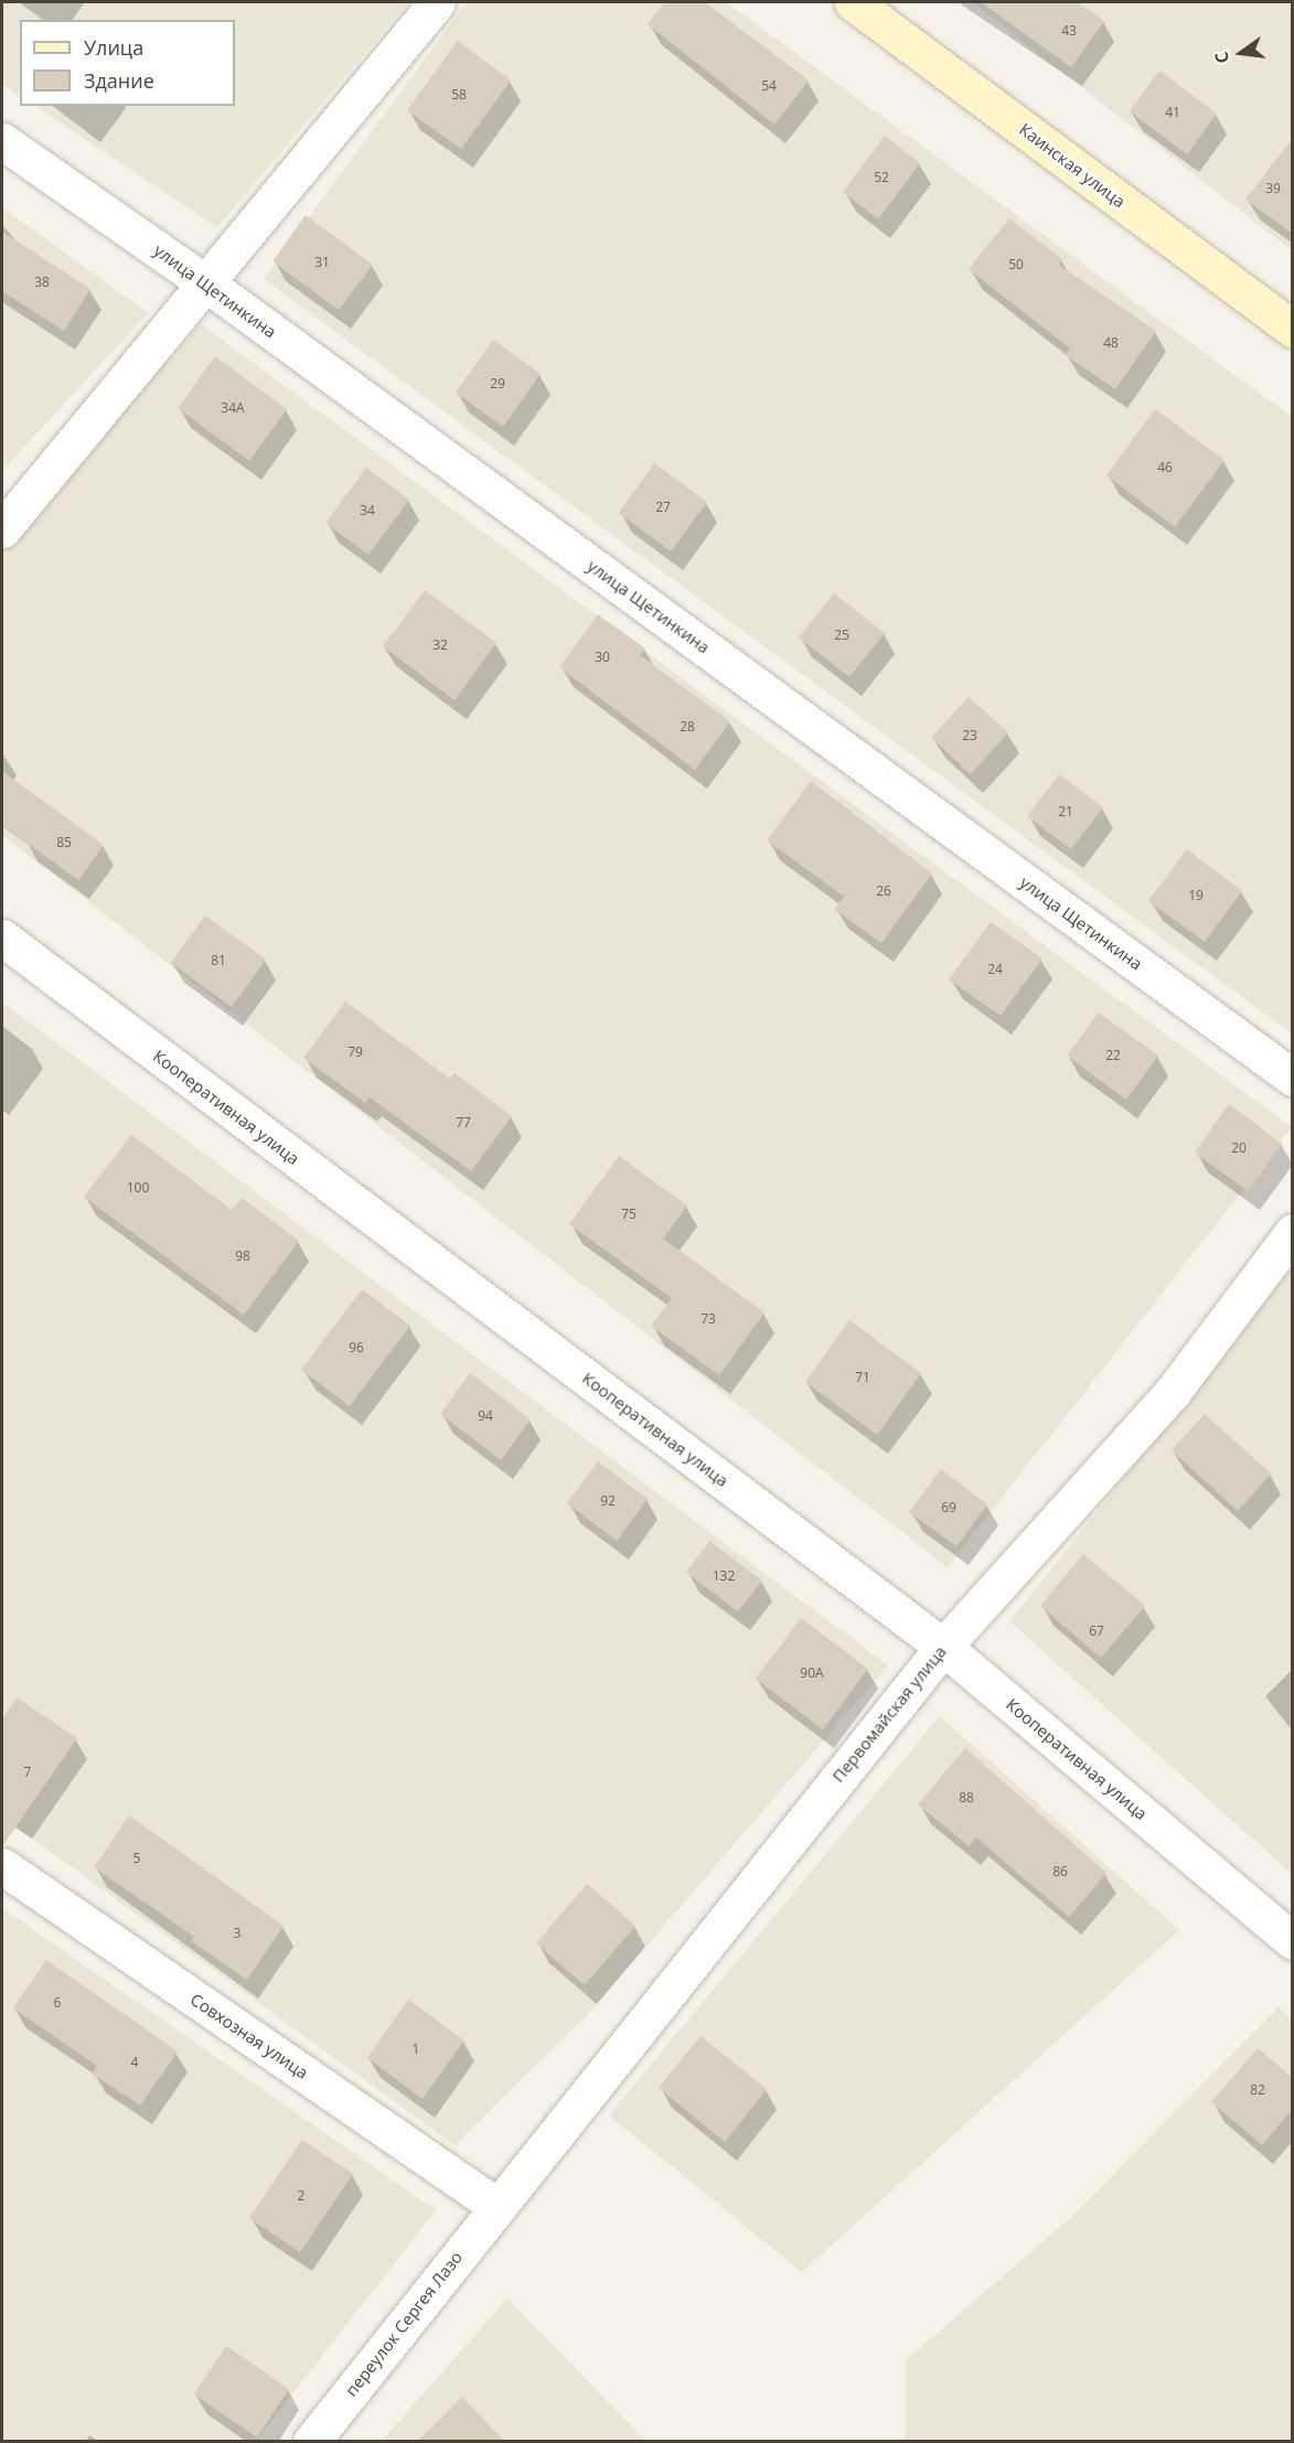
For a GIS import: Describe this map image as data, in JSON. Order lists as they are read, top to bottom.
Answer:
{
  "streets": {
    "main road": ["Каинская улица"],
    "street": [
      "улица Щетинкина",
      "Кооперативная улица",
      "Первомайская улица",
      "Совхозная улица",
      "переулок Сергея Лазо"
    ]
  },
  "crossings": [
    ["Кооперативная улица", "Первомайская улица"],
    ["Первомайская улица", "Совхозная улица"],
    ["Первомайская улица", "переулок Сергея Лазо"],
    ["Совхозная улица", "переулок Сергея Лазо"]
  ],
  "house_numbers": [
    "43",
    "54",
    "58",
    "41",
    "52",
    "39",
    "31",
    "50",
    "38",
    "48",
    "29",
    "34А",
    "46",
    "27",
    "34",
    "25",
    "32",
    "30",
    "28",
    "23",
    "21",
    "85",
    "26",
    "19",
    "81",
    "24",
    "79",
    "22",
    "77",
    "20",
    "100",
    "75",
    "98",
    "73",
    "96",
    "71",
    "94",
    "92",
    "69",
    "132",
    "67",
    "90А",
    "7",
    "88",
    "5",
    "86",
    "3",
    "6",
    "1",
    "4",
    "82",
    "2"
  ],
  "legend": ["Улица", "Здание"],
  "north": "left"
}
